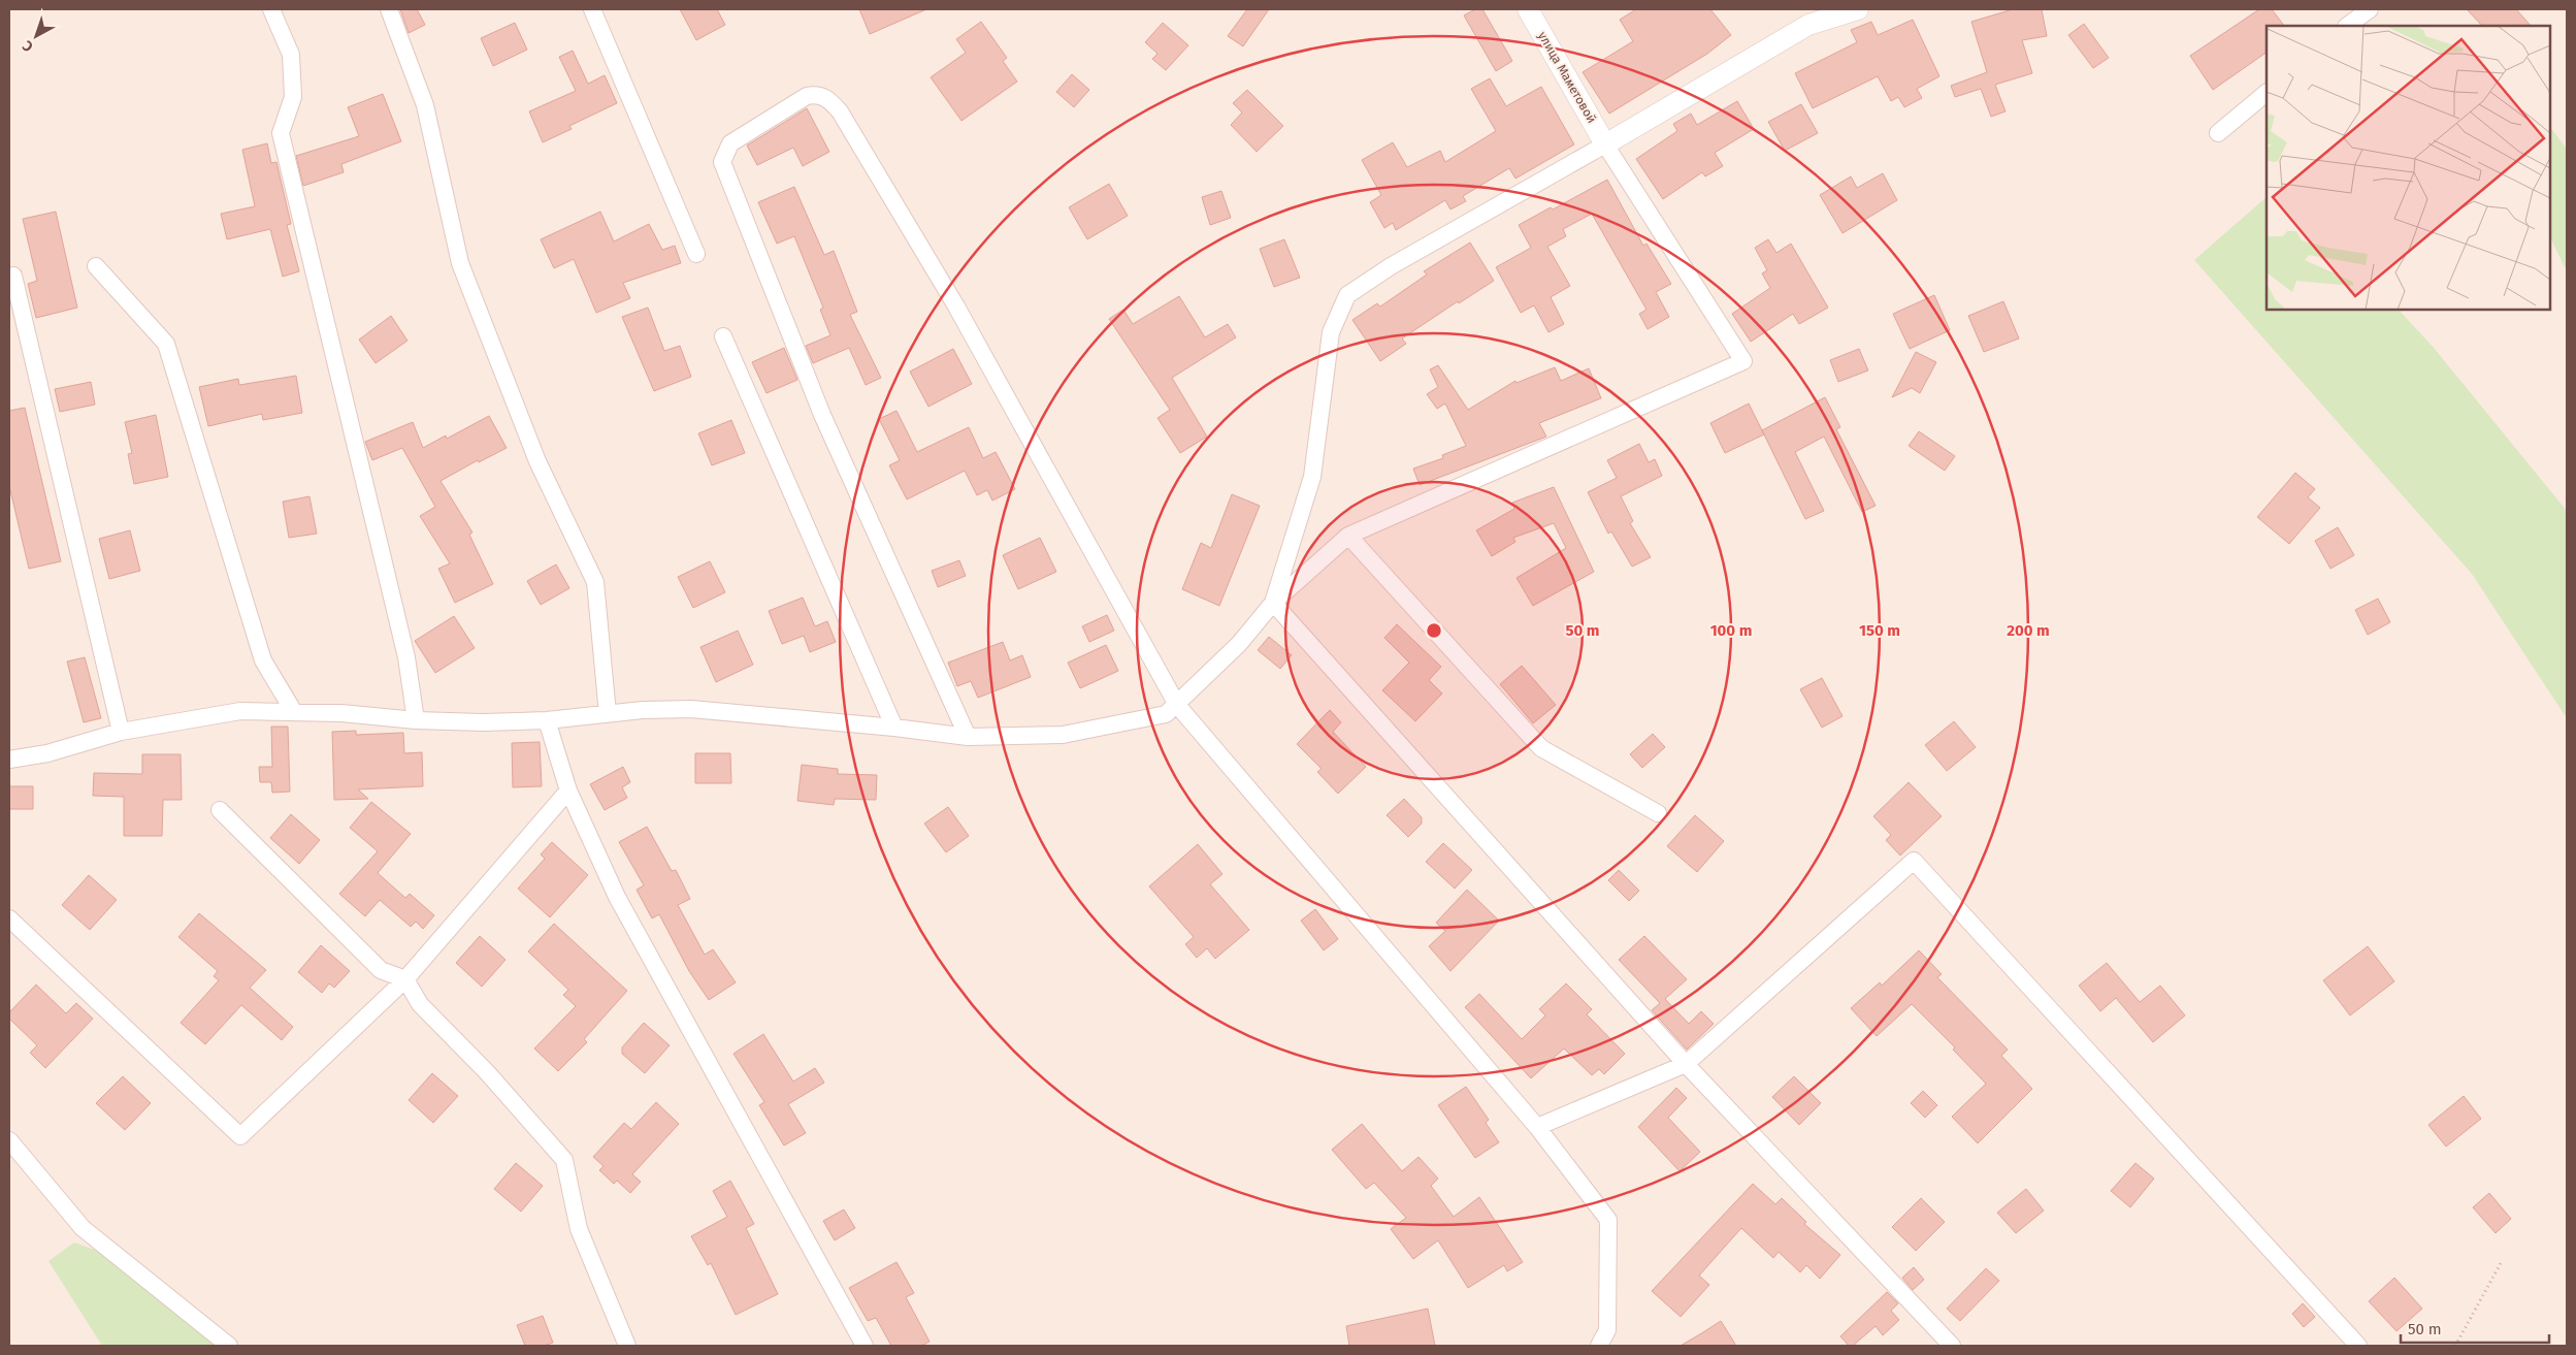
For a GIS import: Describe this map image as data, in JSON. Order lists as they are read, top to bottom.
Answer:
{
  "streets": {
    "street": ["улица Маметовой"]
  },
  "scale_bar": "50 m",
  "north": "bottom left",
  "rings": [
    "50 m",
    "100 m",
    "150 m",
    "200 m"
  ]
}
